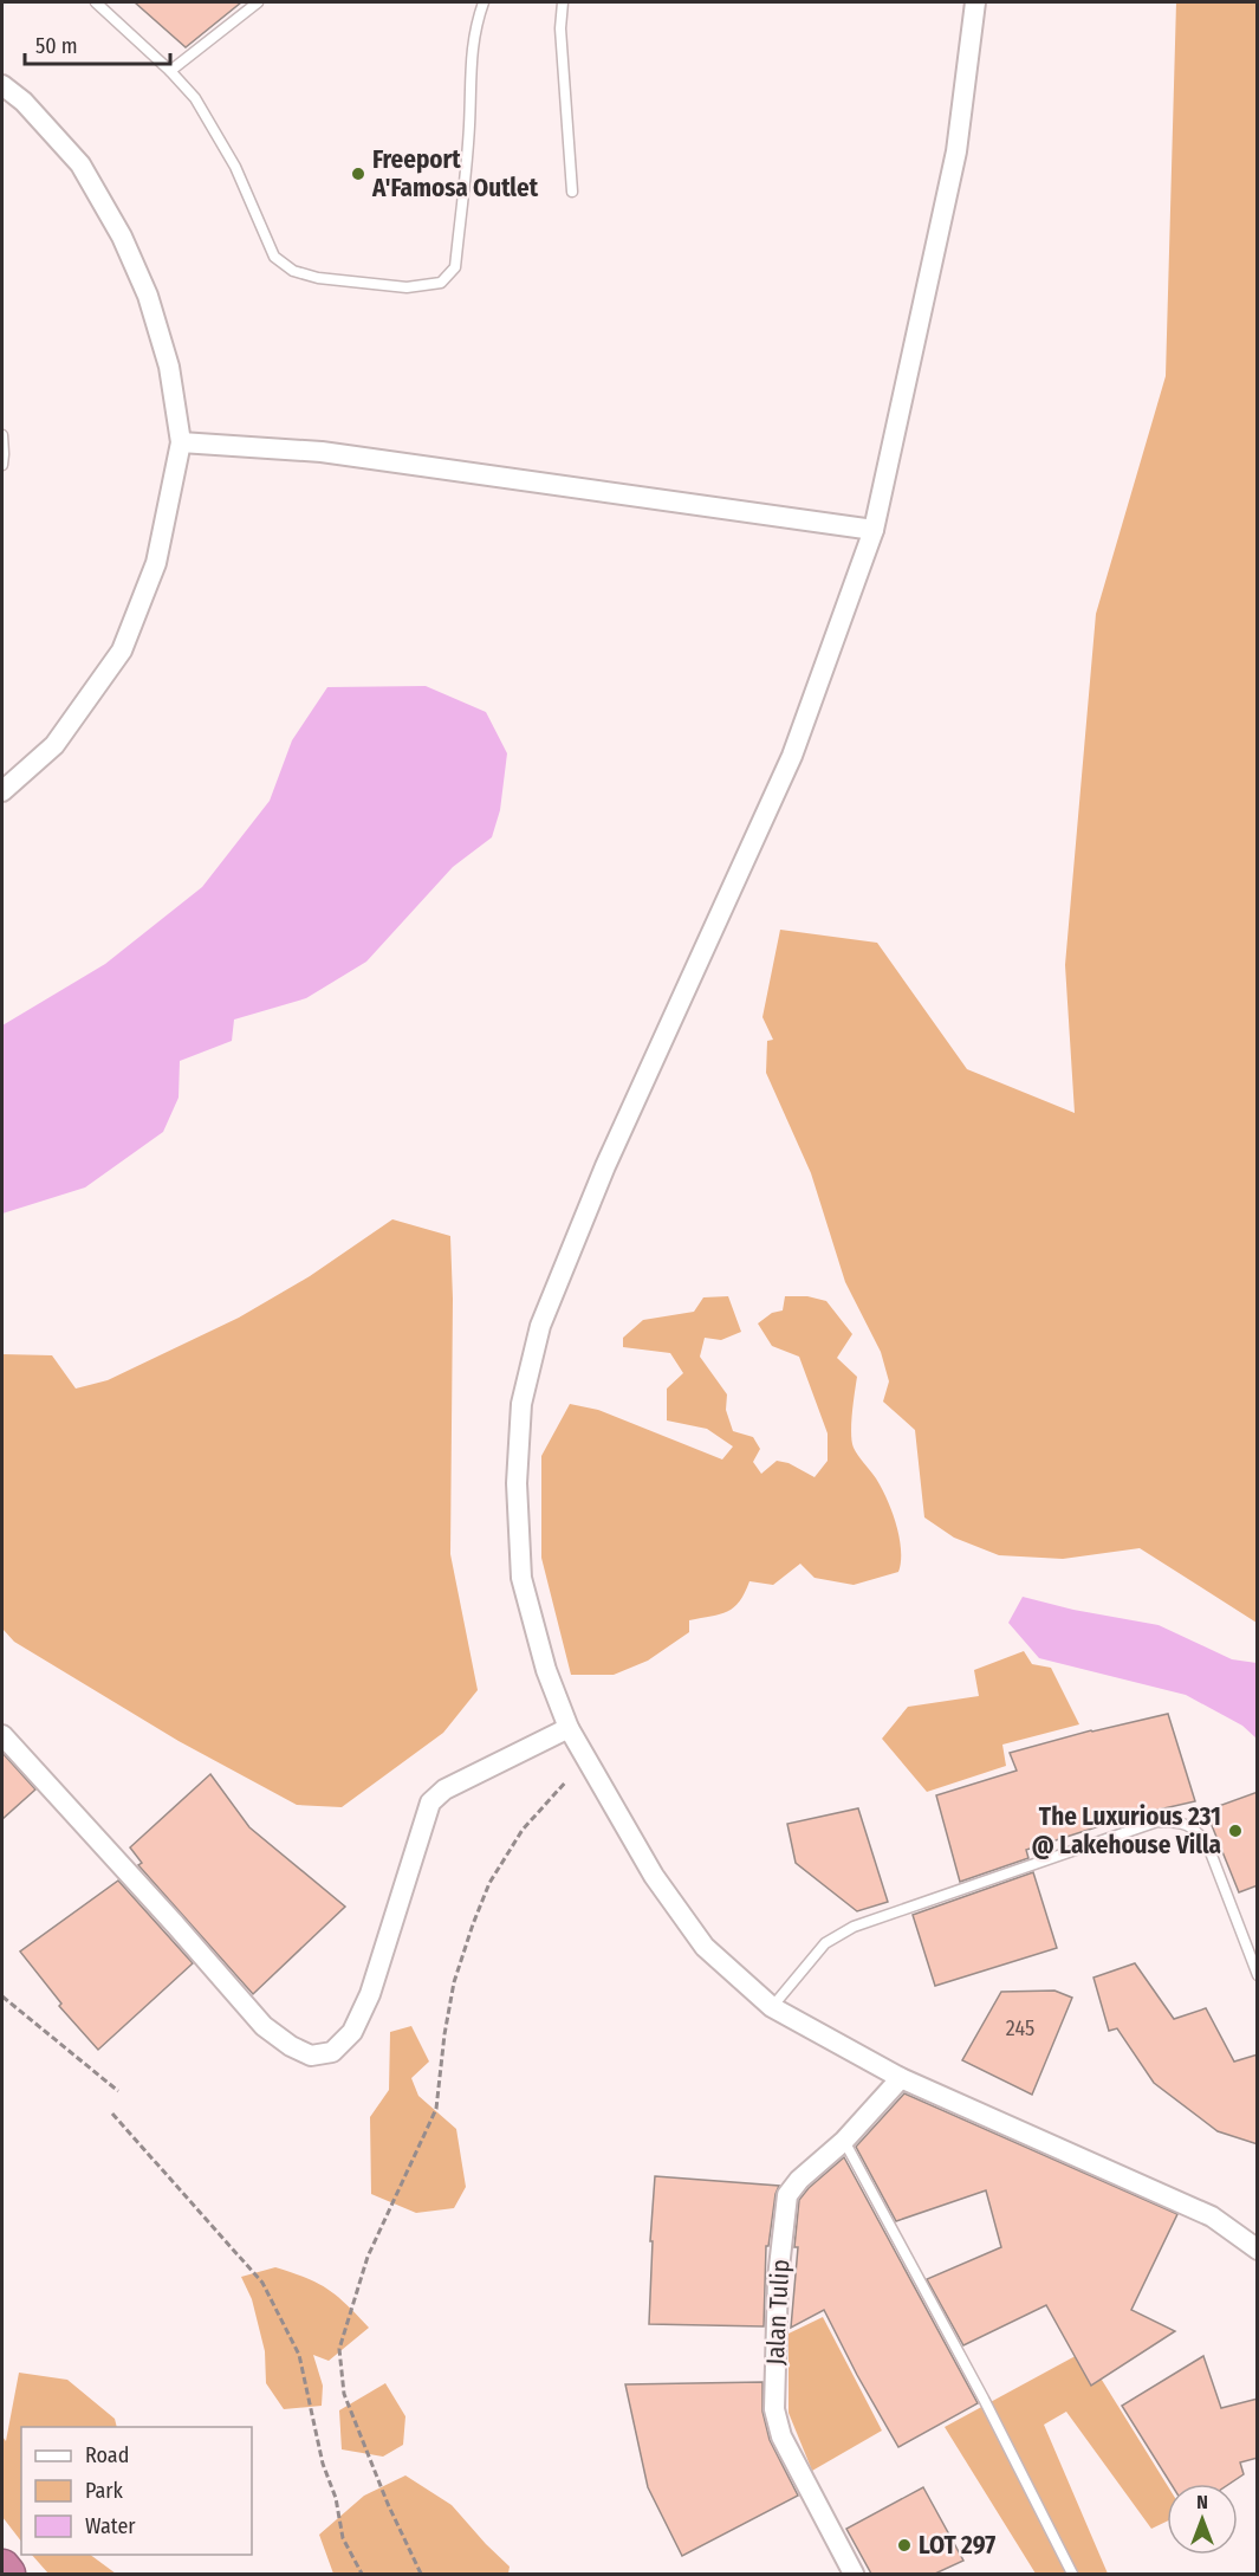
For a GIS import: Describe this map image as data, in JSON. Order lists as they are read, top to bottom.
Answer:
{
  "streets": {
    "street": ["Jalan Tulip"]
  },
  "places": ["Freeport A'Famosa Outlet", "The Luxurious 231 @ Lakehouse Villa", "LOT 297"],
  "house_numbers": ["245"],
  "legend": ["Road", "Park", "Water"],
  "scale_bar": "50 m",
  "north": "top"
}
